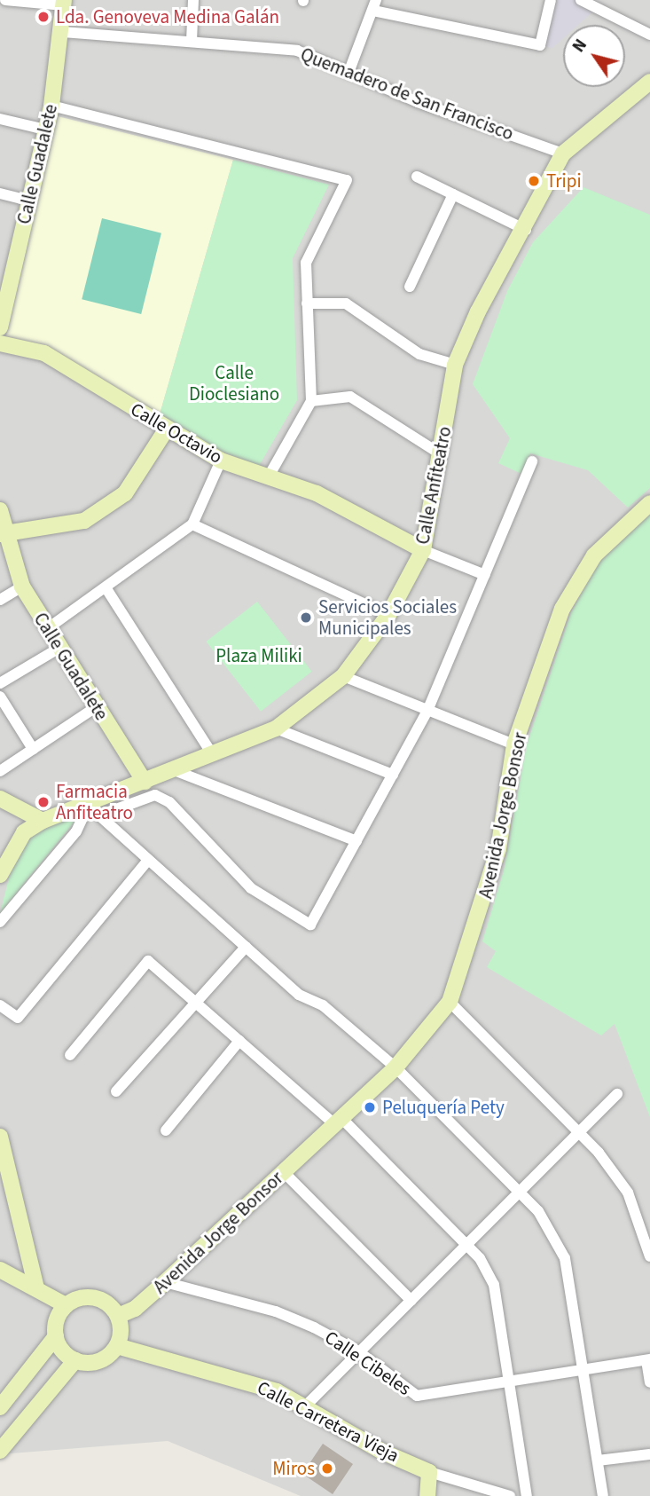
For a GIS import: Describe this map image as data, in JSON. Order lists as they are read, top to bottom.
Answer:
{
  "streets": {
    "street": [
      "Quemadero de San Francisco",
      "Calle Guadalete",
      "Calle Octavio",
      "Calle Anfiteatro",
      "Avenida Jorge Bonsor",
      "Calle Cibeles",
      "Calle Carretera Vieja"
    ]
  },
  "crossings": [
    ["Quemadero de San Francisco", "Calle Guadalete"],
    ["Quemadero de San Francisco", "Calle Anfiteatro"],
    ["Calle Guadalete", "Calle Anfiteatro"],
    ["Calle Octavio", "Calle Anfiteatro"],
    ["Avenida Jorge Bonsor", "Calle Cibeles"],
    ["Avenida Jorge Bonsor", "Calle Carretera Vieja"]
  ],
  "parks": ["Calle Dioclesiano", "Plaza Miliki"],
  "places": [
    "Lda. Genoveva Medina Galán",
    "Tripi",
    "Servicios Sociales Municipales",
    "Farmacia Anfiteatro",
    "Peluquería Pety",
    "Miros"
  ],
  "north": "top left"
}
